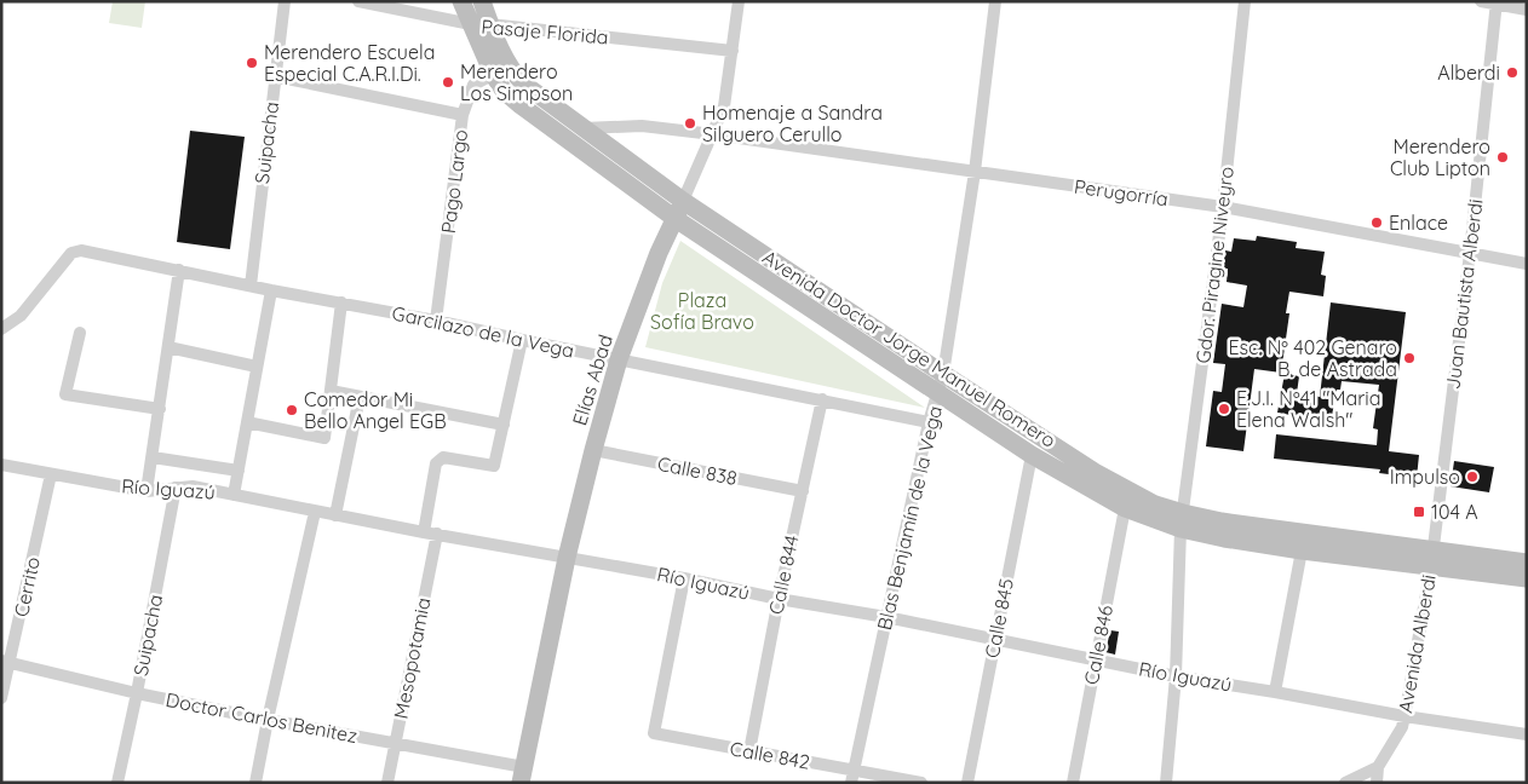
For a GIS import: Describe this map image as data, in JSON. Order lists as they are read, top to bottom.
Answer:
{
  "streets": {
    "main road": ["Avenida Doctor Jorge Manuel Romero", "Elías Abad"],
    "street": [
      "Pasaje Florida",
      "Suipacha",
      "Pago Largo",
      "Perugorría",
      "Gdor. Piragine Niveyro",
      "Juan Bautista Alberdi",
      "Garcilazo de la Vega",
      "Calle 838",
      "Río Iguazú",
      "Blas Benjamín de la Vega",
      "Calle 844",
      "Cerrito",
      "Calle 845",
      "Avenida Alberdi",
      "Calle 846",
      "Mesopotamia",
      "Doctor Carlos Benitez",
      "Calle 842"
    ]
  },
  "crossings": [
    ["Pasaje Florida", "Avenida Doctor Jorge Manuel Romero"],
    ["Pasaje Florida", "Elías Abad"],
    ["Suipacha", "Garcilazo de la Vega"],
    ["Suipacha", "Río Iguazú"],
    ["Suipacha", "Doctor Carlos Benitez"],
    ["Pago Largo", "Garcilazo de la Vega"],
    ["Pago Largo", "Avenida Doctor Jorge Manuel Romero"],
    ["Perugorría", "Gdor. Piragine Niveyro"],
    ["Perugorría", "Juan Bautista Alberdi"],
    ["Perugorría", "Avenida Doctor Jorge Manuel Romero"],
    ["Perugorría", "Elías Abad"],
    ["Perugorría", "Blas Benjamín de la Vega"],
    ["Gdor. Piragine Niveyro", "Avenida Doctor Jorge Manuel Romero"],
    ["Gdor. Piragine Niveyro", "Río Iguazú"],
    ["Juan Bautista Alberdi", "Avenida Doctor Jorge Manuel Romero"],
    ["Juan Bautista Alberdi", "Avenida Alberdi"],
    ["Garcilazo de la Vega", "Elías Abad"],
    ["Garcilazo de la Vega", "Blas Benjamín de la Vega"],
    ["Garcilazo de la Vega", "Calle 844"],
    ["Avenida Doctor Jorge Manuel Romero", "Elías Abad"],
    ["Avenida Doctor Jorge Manuel Romero", "Blas Benjamín de la Vega"],
    ["Avenida Doctor Jorge Manuel Romero", "Calle 845"],
    ["Avenida Doctor Jorge Manuel Romero", "Avenida Alberdi"],
    ["Avenida Doctor Jorge Manuel Romero", "Calle 846"],
    ["Elías Abad", "Calle 838"],
    ["Elías Abad", "Río Iguazú"],
    ["Elías Abad", "Doctor Carlos Benitez"],
    ["Calle 838", "Calle 844"],
    ["Río Iguazú", "Blas Benjamín de la Vega"],
    ["Río Iguazú", "Calle 844"],
    ["Río Iguazú", "Cerrito"],
    ["Río Iguazú", "Calle 845"],
    ["Río Iguazú", "Avenida Alberdi"],
    ["Río Iguazú", "Calle 846"],
    ["Río Iguazú", "Mesopotamia"],
    ["Río Iguazú", "Calle 842"],
    ["Blas Benjamín de la Vega", "Calle 842"],
    ["Calle 844", "Calle 842"],
    ["Cerrito", "Doctor Carlos Benitez"],
    ["Mesopotamia", "Doctor Carlos Benitez"]
  ],
  "parks": ["Plaza Sofía Bravo"],
  "places": {
    "other": [
      "Merendero Escuela Especial C.A.R.I.Di.",
      "Alberdi",
      "Merendero Los Simpson",
      "Homenaje a Sandra Silguero Cerullo",
      "Merendero Club Lipton",
      "Enlace",
      "Esc. Nº 402 Genaro B. de Astrada",
      "E.J.I. Nº41 \"Maria Elena Walsh\"",
      "Comedor Mi Bello Angel EGB",
      "Impulso"
    ],
    "transit": ["104 A"]
  }
}
